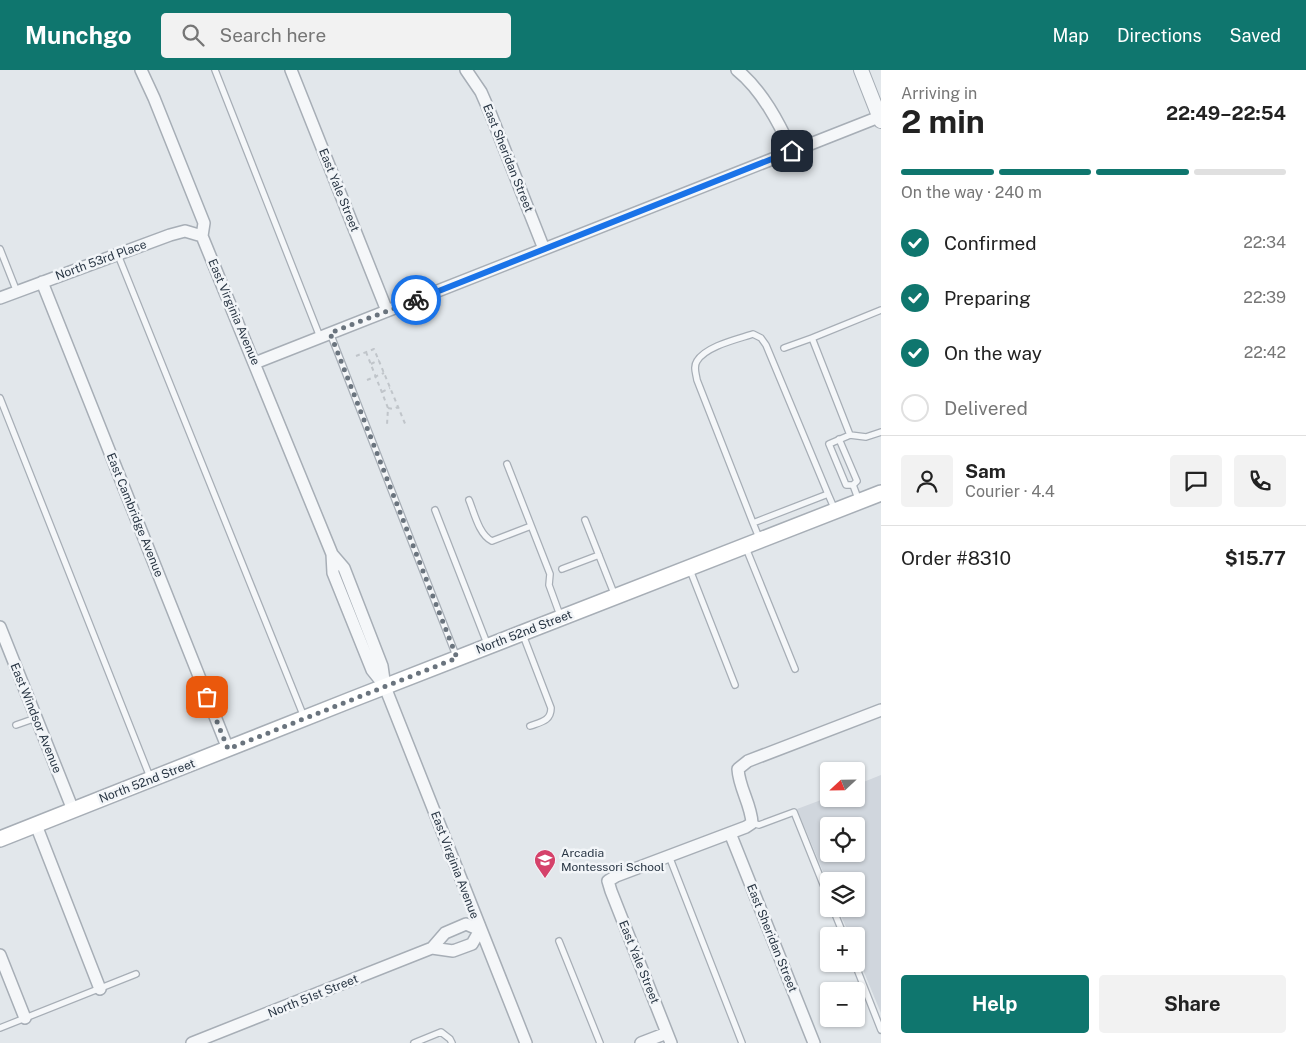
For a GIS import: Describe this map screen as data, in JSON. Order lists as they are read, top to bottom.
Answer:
{
  "streets": {
    "main road": ["North 52nd Street"],
    "street": [
      "East Sheridan Street",
      "East Yale Street",
      "North 53rd Place",
      "East Virginia Avenue",
      "East Cambridge Avenue",
      "East Windsor Avenue",
      "North 51st Street"
    ]
  },
  "crossings": [
    ["North 53rd Place", "East Virginia Avenue"],
    ["North 53rd Place", "East Cambridge Avenue"],
    ["East Virginia Avenue", "North 52nd Street"],
    ["East Virginia Avenue", "North 51st Street"],
    ["East Cambridge Avenue", "North 52nd Street"],
    ["North 52nd Street", "East Windsor Avenue"]
  ],
  "places": {
    "school or university": ["Arcadia Montessori School"]
  },
  "north": "left",
  "page": {
    "header": "Munchgo",
    "search": "Search here",
    "nav": ["Map", "Directions", "Saved"],
    "heading": ["2 min", "Arriving in", "22:49–22:54"],
    "panel": [
      "Sam",
      "Courier · 4.4",
      "Order #8310",
      "$15.77"
    ],
    "bar": "On the way · 240 m",
    "list": [
      ["Confirmed", "22:34"],
      ["Preparing", "22:39"],
      ["On the way", "22:42"],
      "Delivered"
    ],
    "map_buttons": ["+", "−"],
    "buttons": ["Help", "Share"]
  }
}
